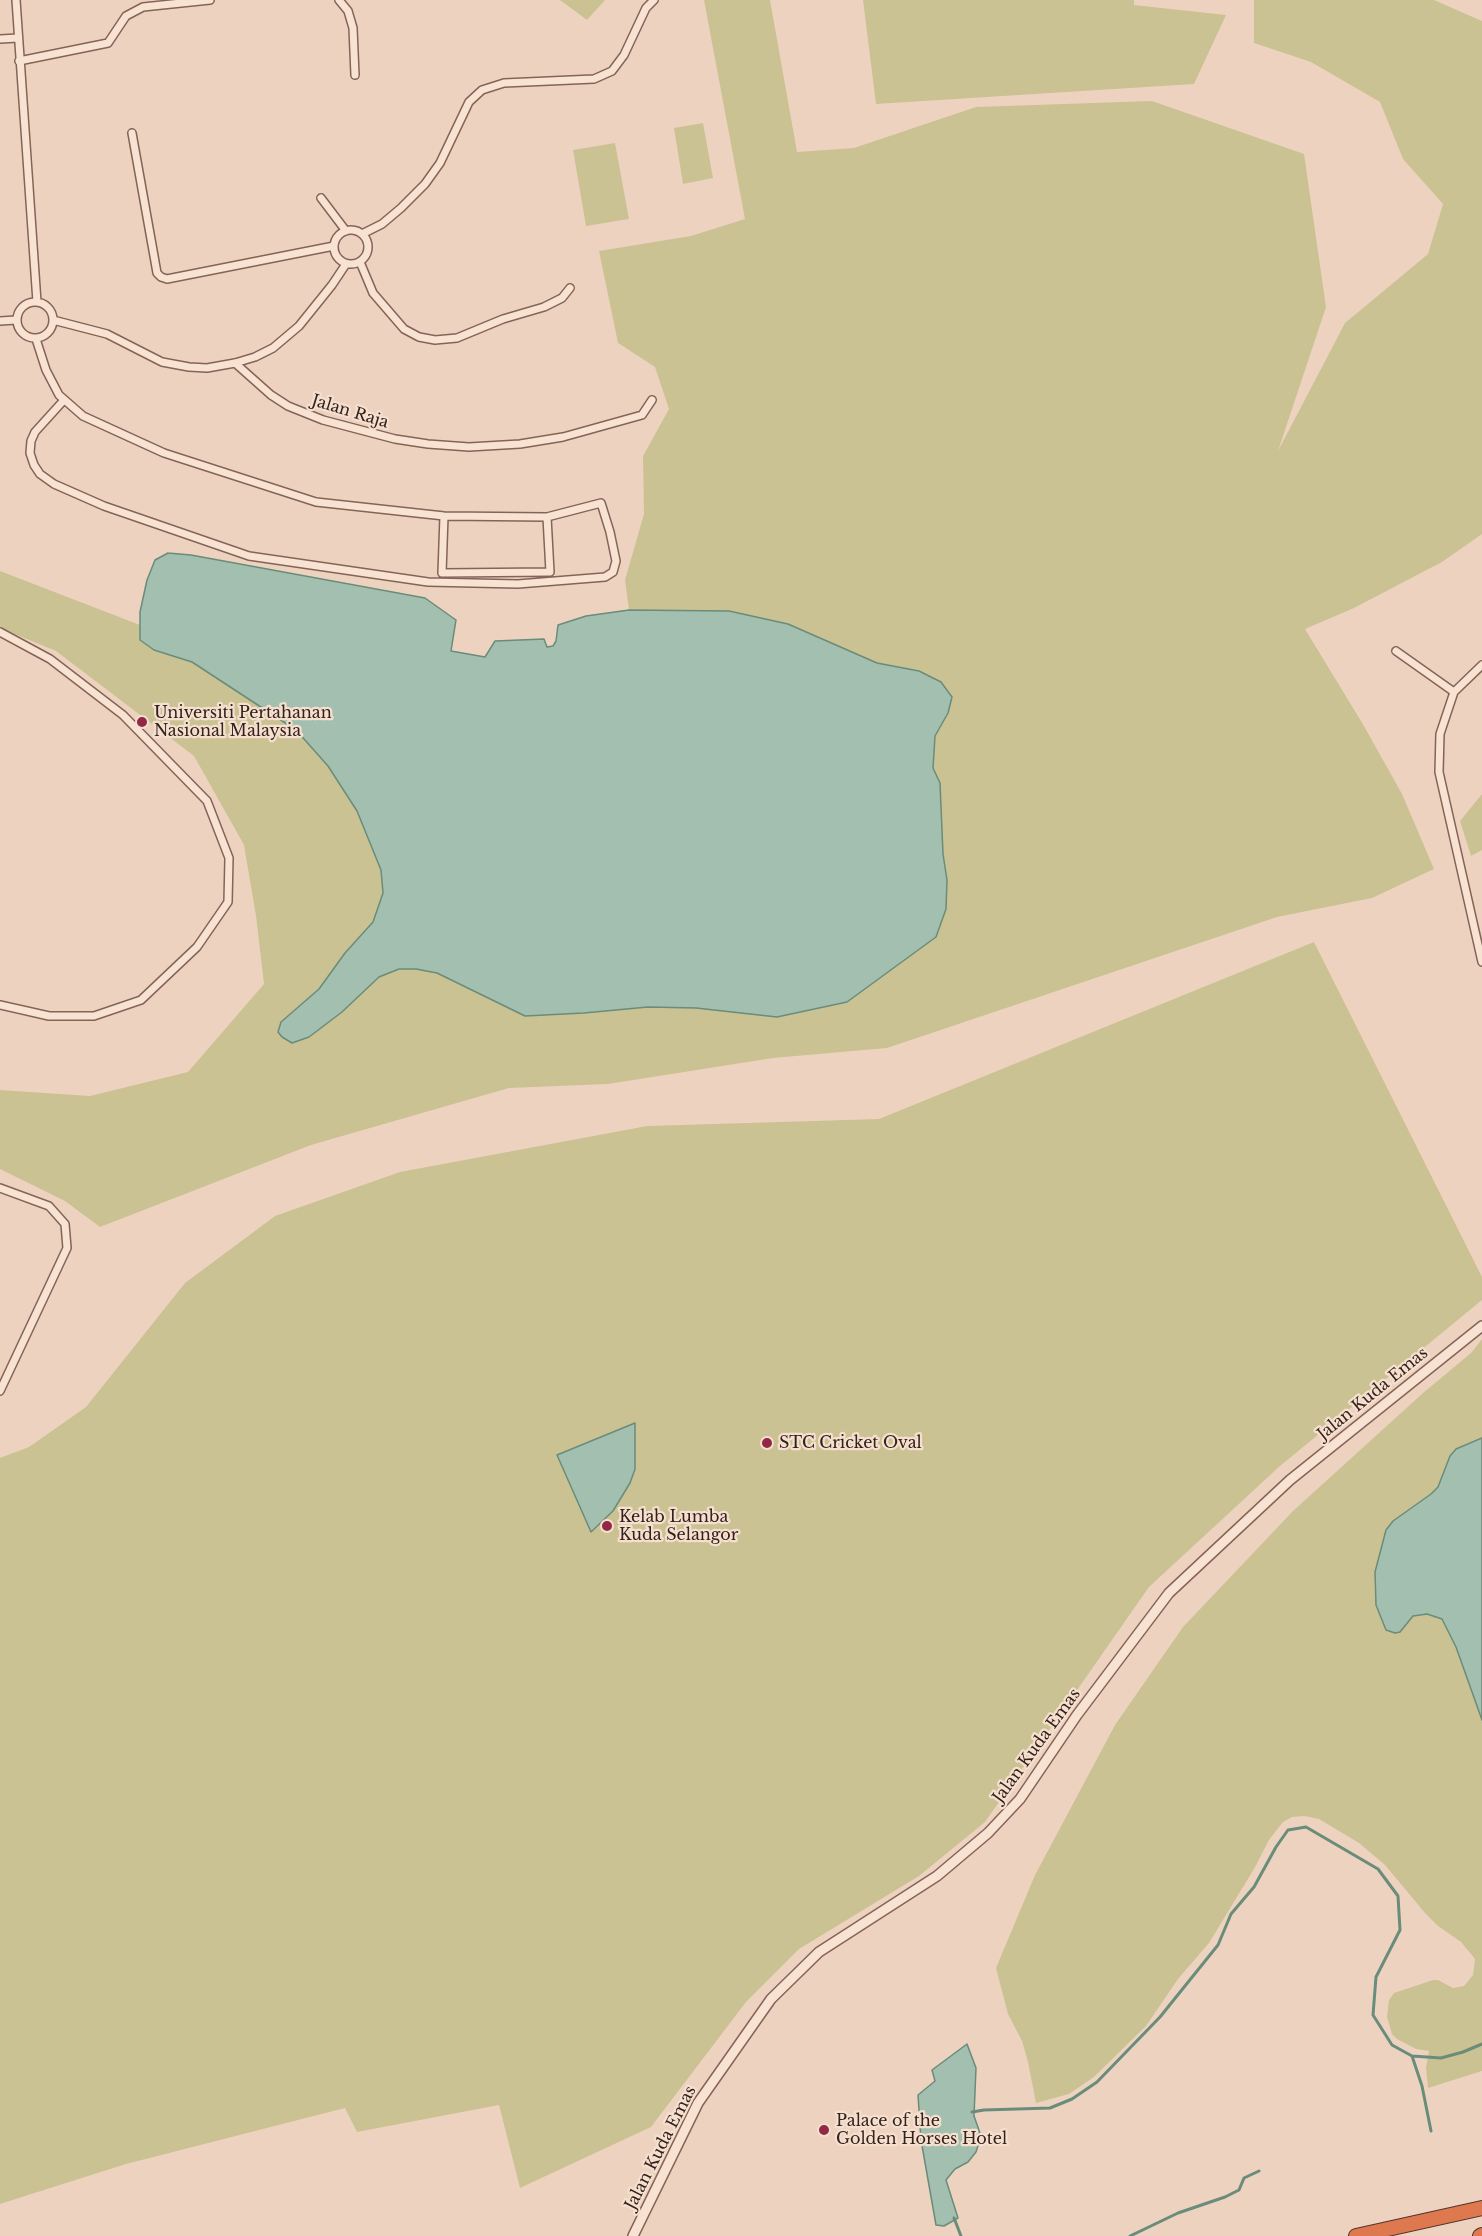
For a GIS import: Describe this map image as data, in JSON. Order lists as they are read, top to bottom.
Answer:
{
  "streets": {
    "street": ["Jalan Raja", "Jalan Kuda Emas"]
  },
  "places": [
    "Universiti Pertahanan Nasional Malaysia",
    "STC Cricket Oval",
    "Kelab Lumba Kuda Selangor",
    "Palace of the Golden Horses Hotel"
  ]
}
